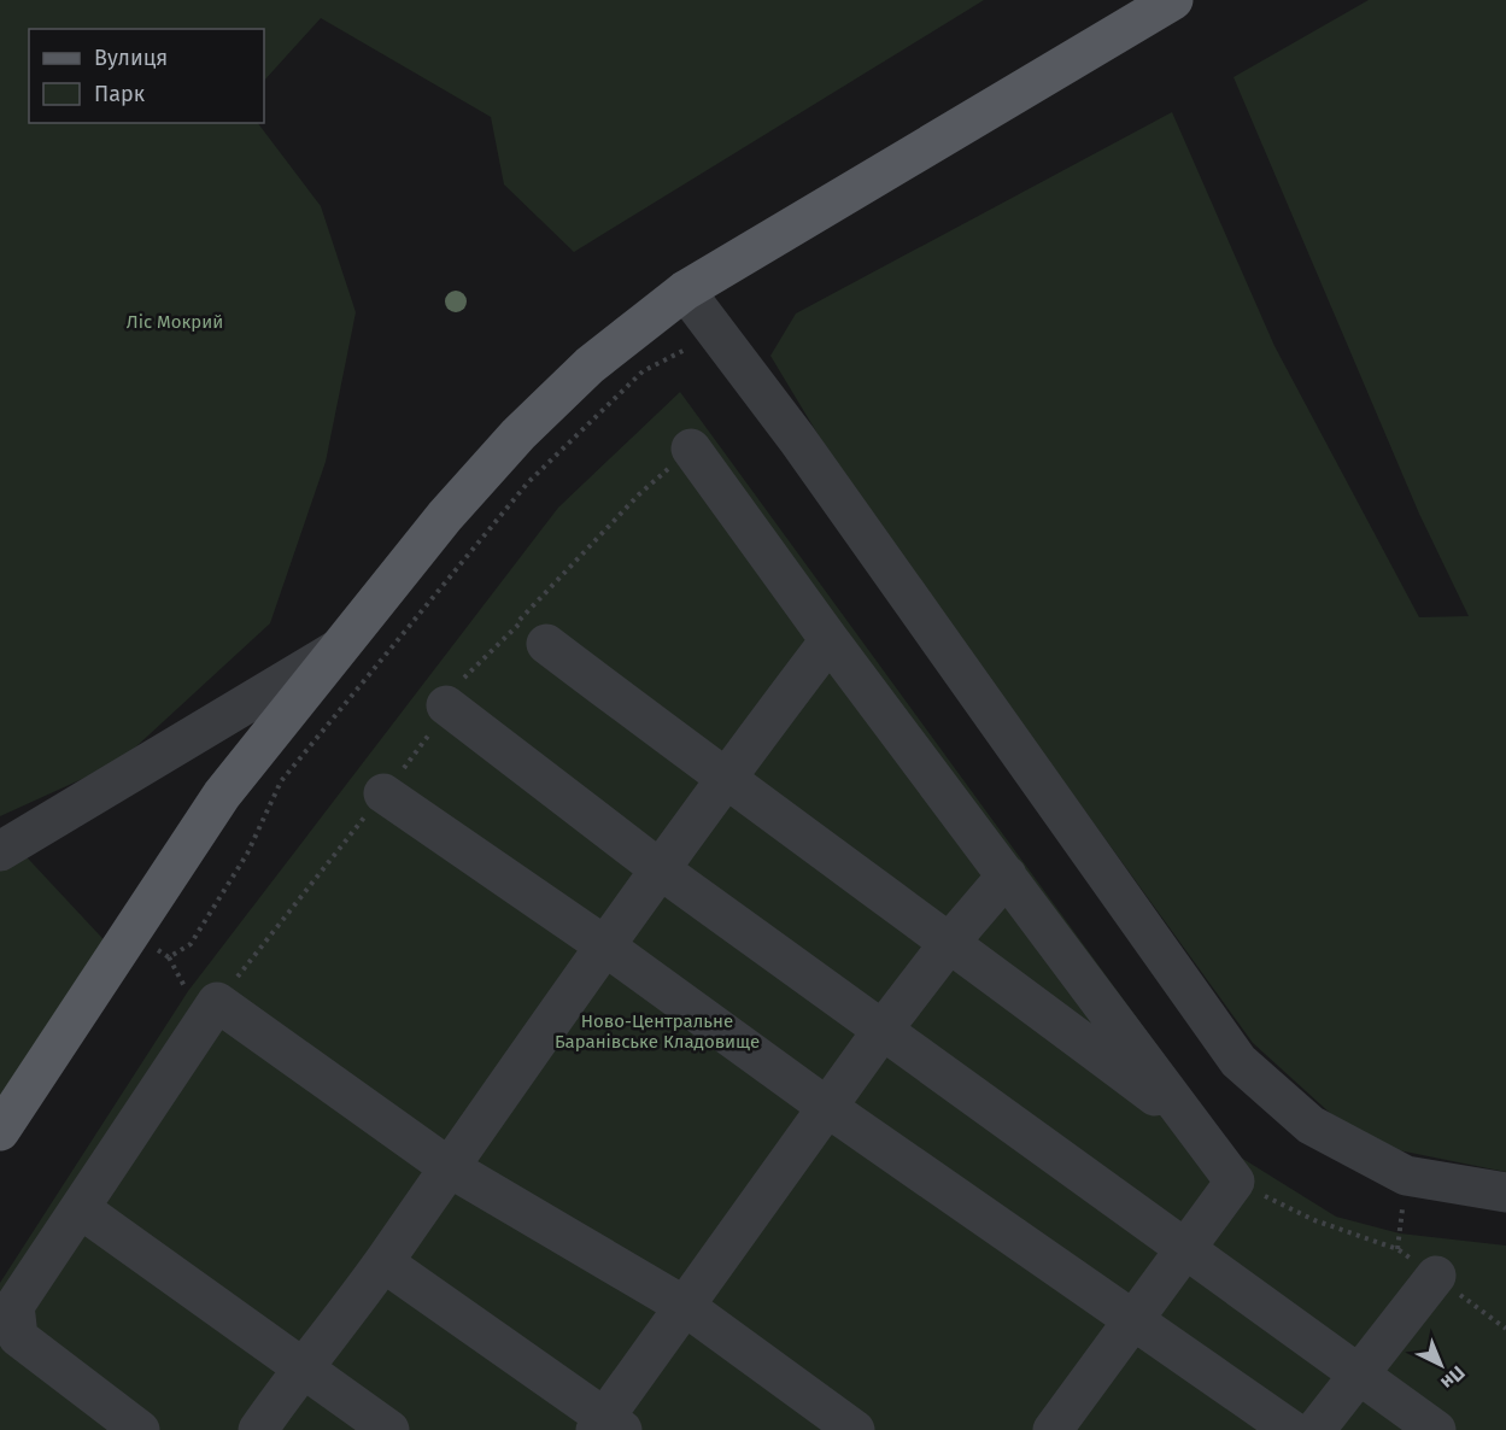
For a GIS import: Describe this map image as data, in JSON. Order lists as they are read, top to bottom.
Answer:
{
  "parks": ["Ліс Мокрий", "Ново-Центральне Баранівське Кладовище"],
  "legend": ["Вулиця", "Парк"],
  "north": "bottom right"
}
